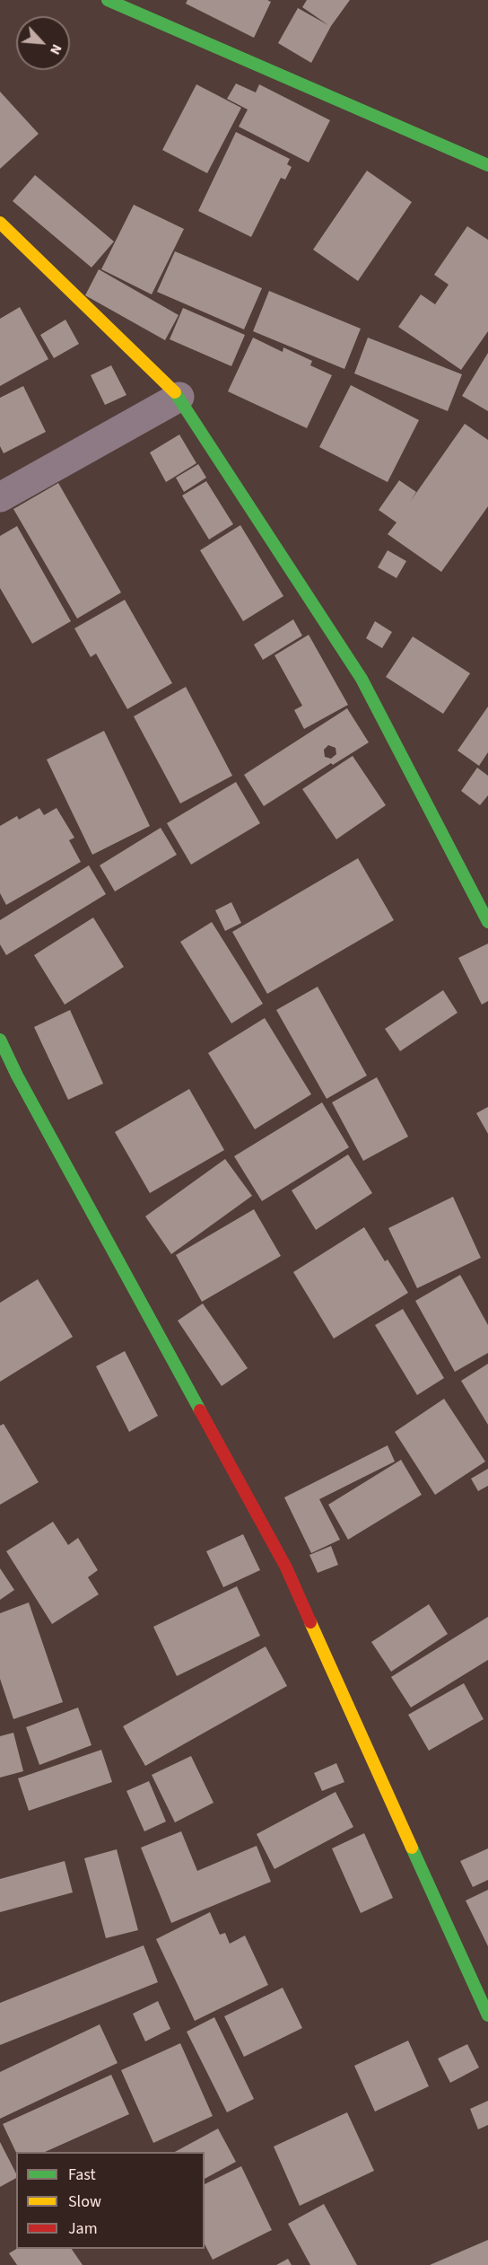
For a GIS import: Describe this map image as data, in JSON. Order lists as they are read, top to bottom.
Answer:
{
  "legend": ["Fast", "Slow", "Jam"],
  "north": "bottom right"
}
